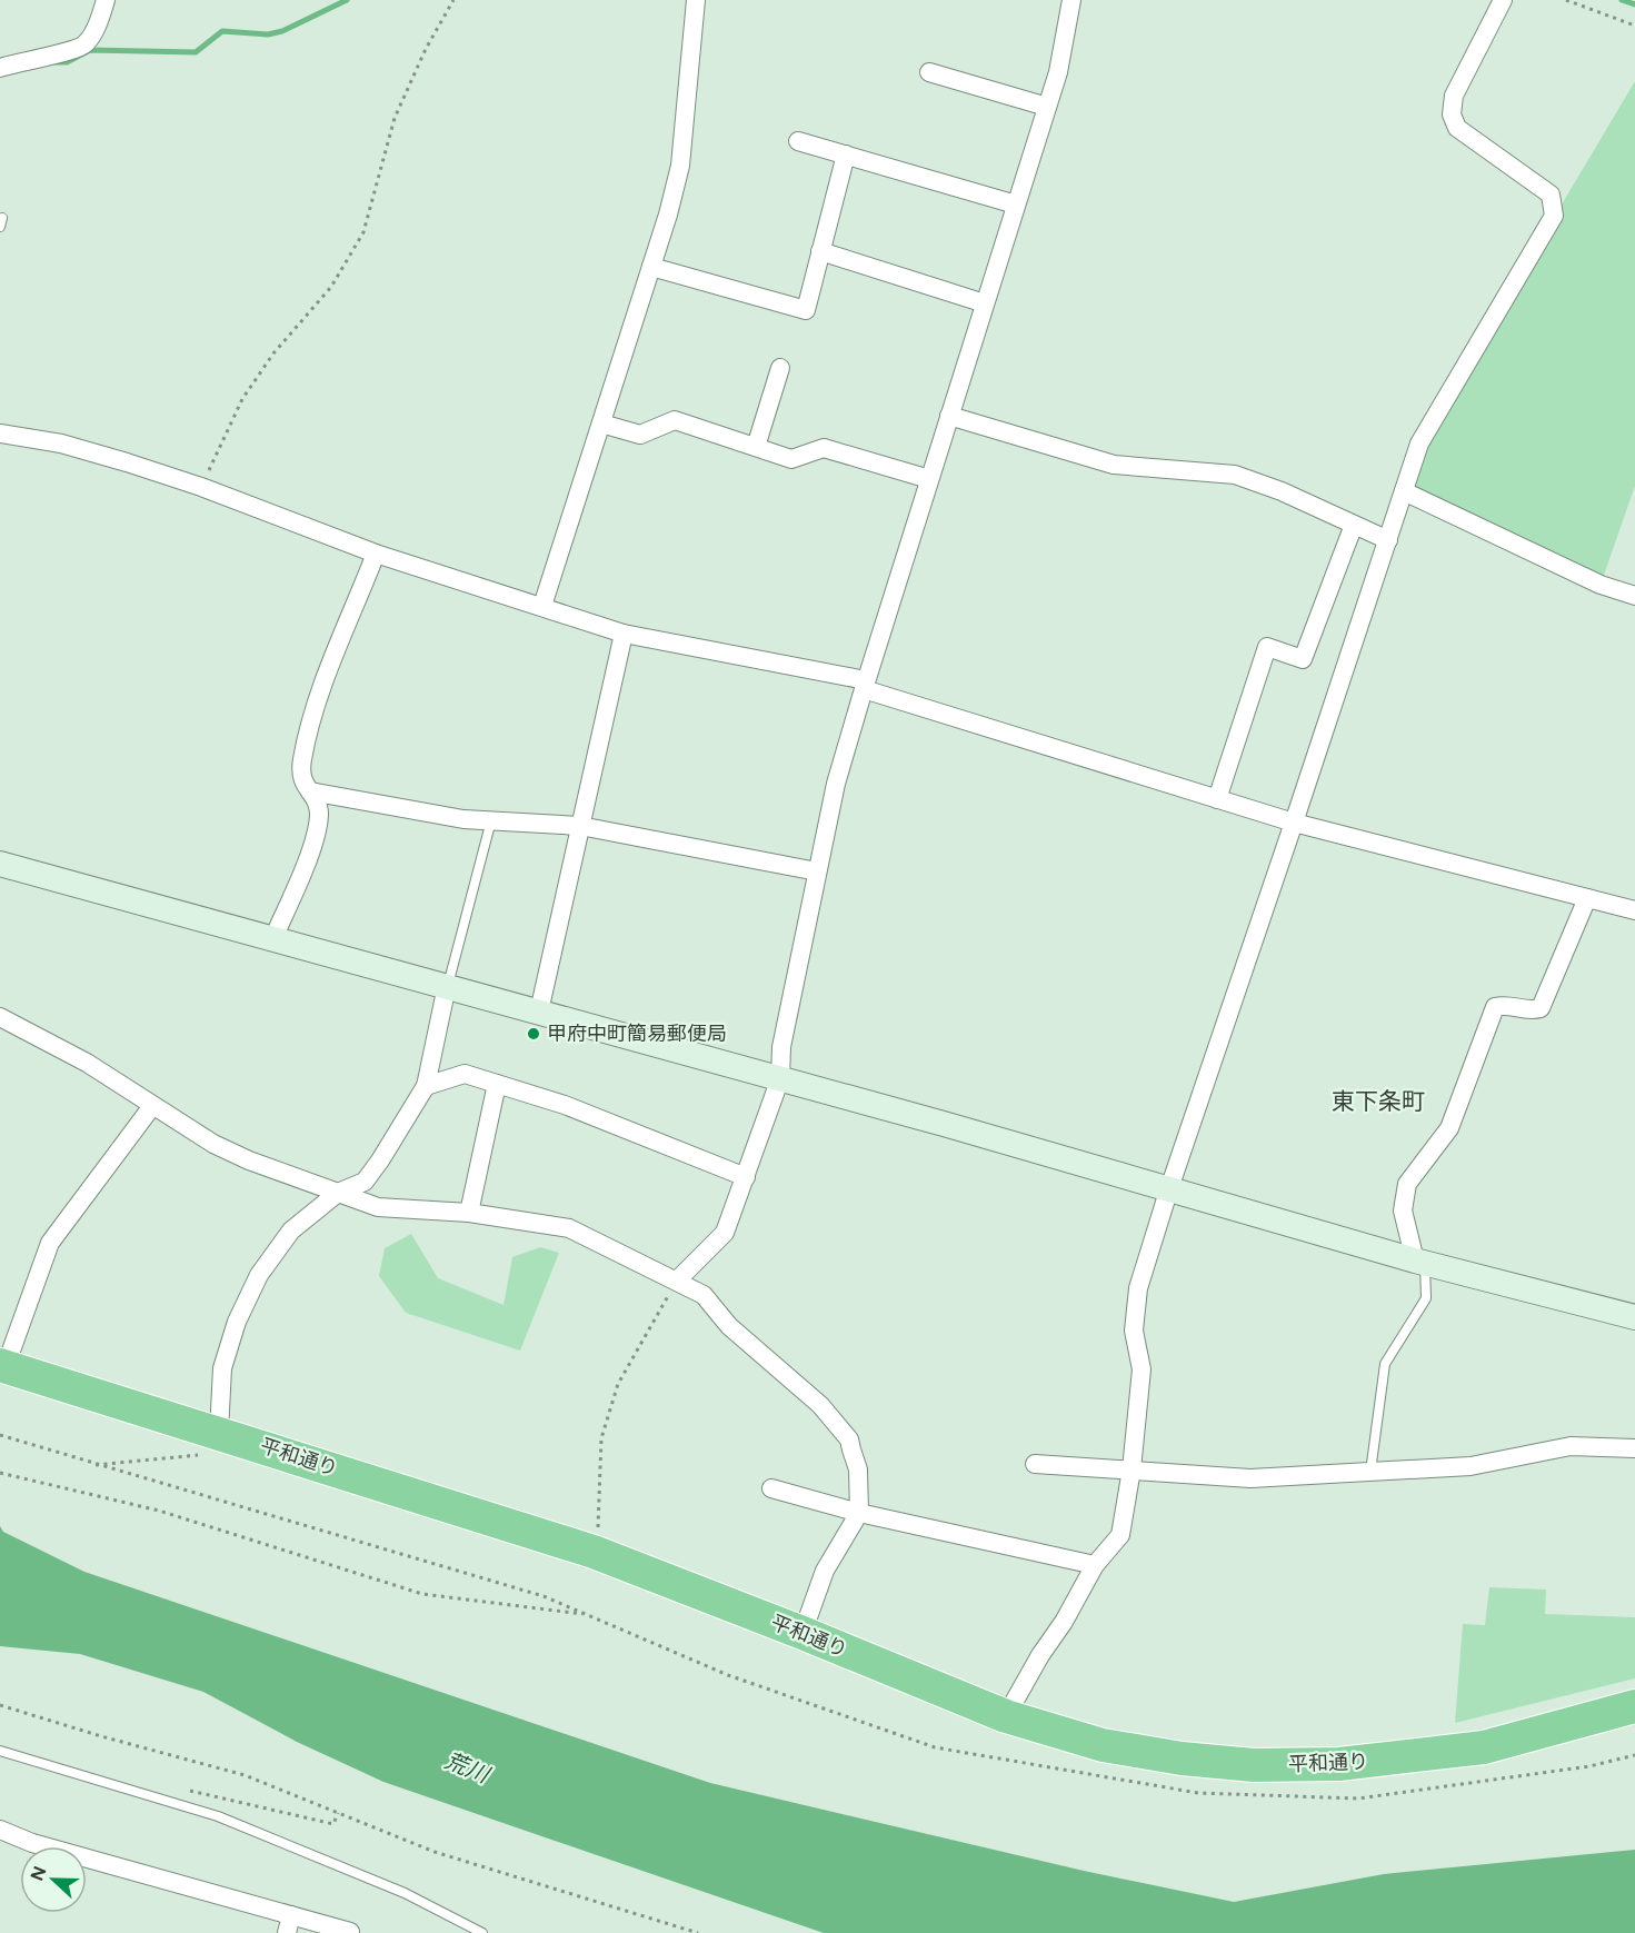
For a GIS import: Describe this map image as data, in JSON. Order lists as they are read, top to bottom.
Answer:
{
  "streets": {
    "highway": ["平和通り"]
  },
  "districts": ["東下条町"],
  "water": ["荒川"],
  "places": ["甲府中町簡易郵便局"],
  "north": "left"
}
